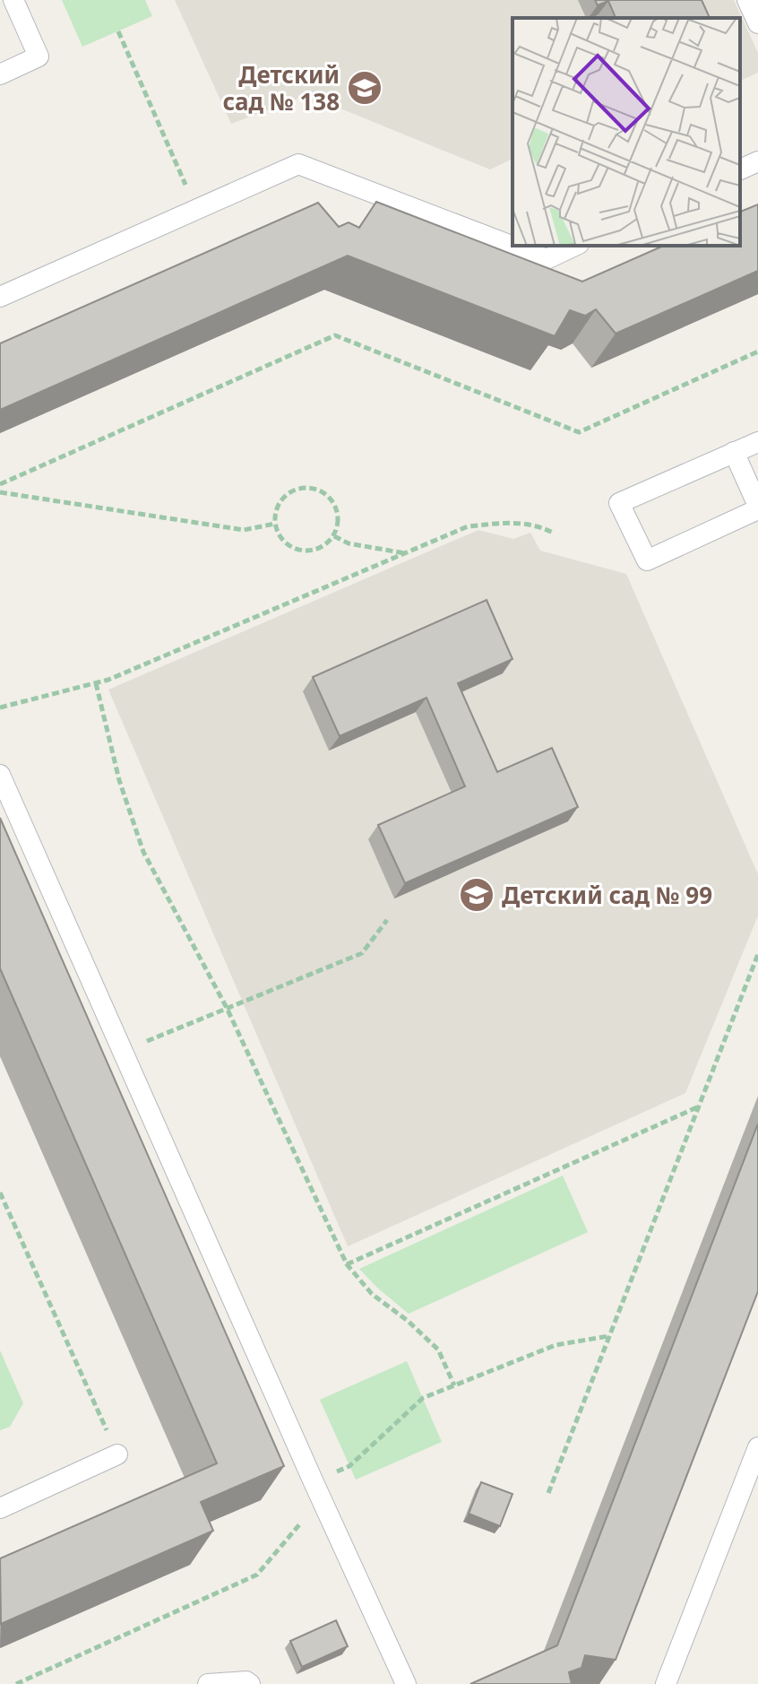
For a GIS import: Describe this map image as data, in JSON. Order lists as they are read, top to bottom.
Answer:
{
  "places": {
    "school or university": ["Детский сад № 138", "Детский сад № 99"]
  }
}
